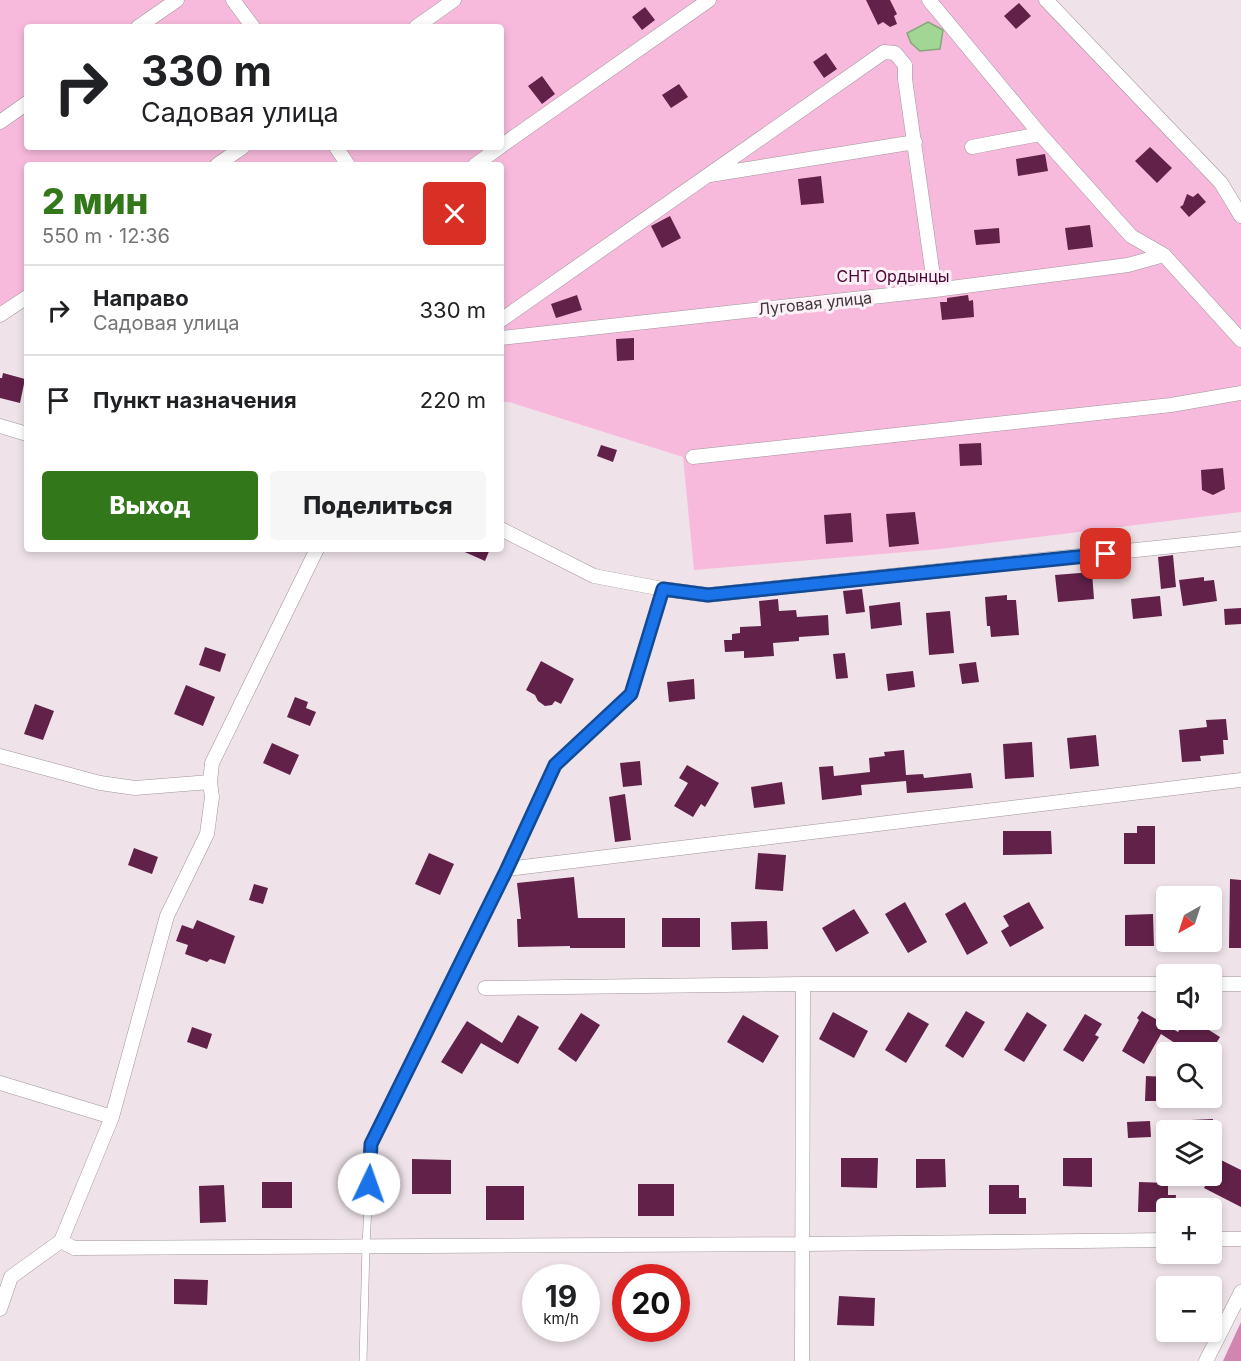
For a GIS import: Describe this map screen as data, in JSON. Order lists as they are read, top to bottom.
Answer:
{
  "streets": {
    "street": ["Луговая улица"]
  },
  "parks": ["СНТ Ордынцы"],
  "north": "bottom left",
  "page": {
    "turn": ["330 m", "Садовая улица"],
    "heading": ["2 мин", "550 m · 12:36"],
    "list": [
      {
        "name": "Направо",
        "note": "Садовая улица",
        "value": "330 m"
      },
      {
        "name": "Пункт назначения",
        "value": "220 m"
      }
    ],
    "buttons": ["Выход", "Поделиться"],
    "map_buttons": ["+", "−"],
    "speed": "19 km/h",
    "limit": "20"
  }
}
